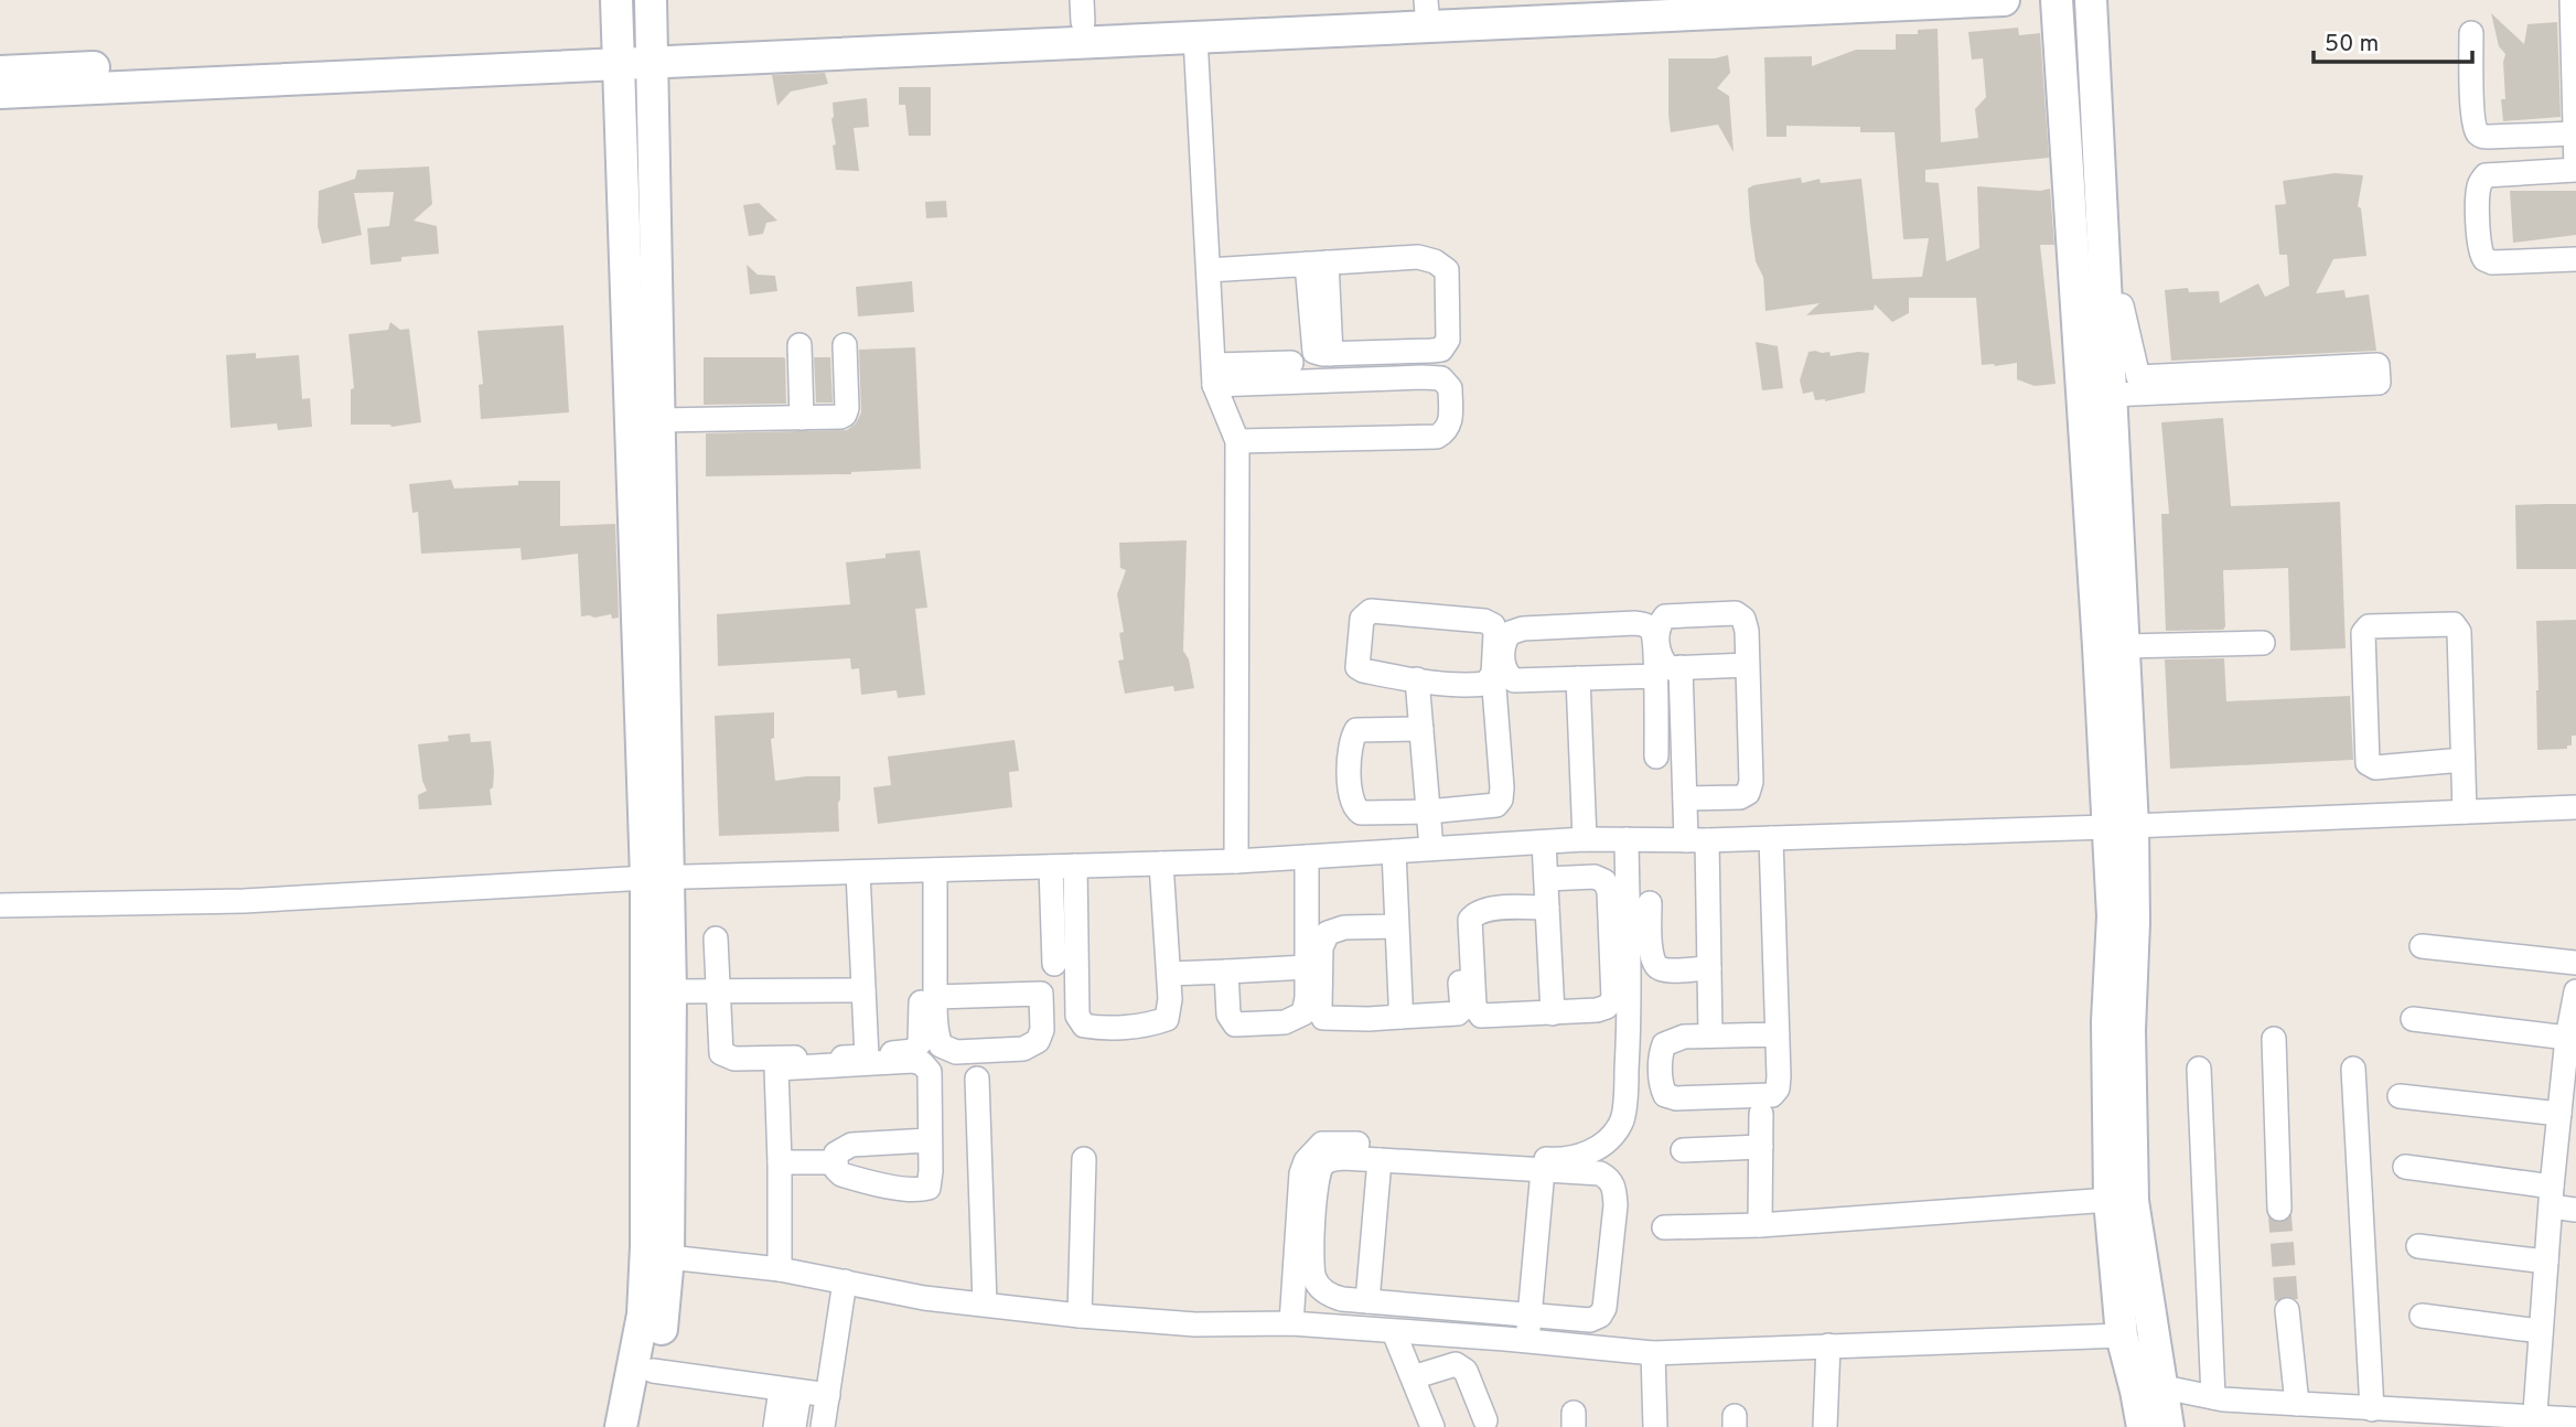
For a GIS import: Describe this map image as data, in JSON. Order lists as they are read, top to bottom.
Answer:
{
  "scale_bar": "50 m"
}
